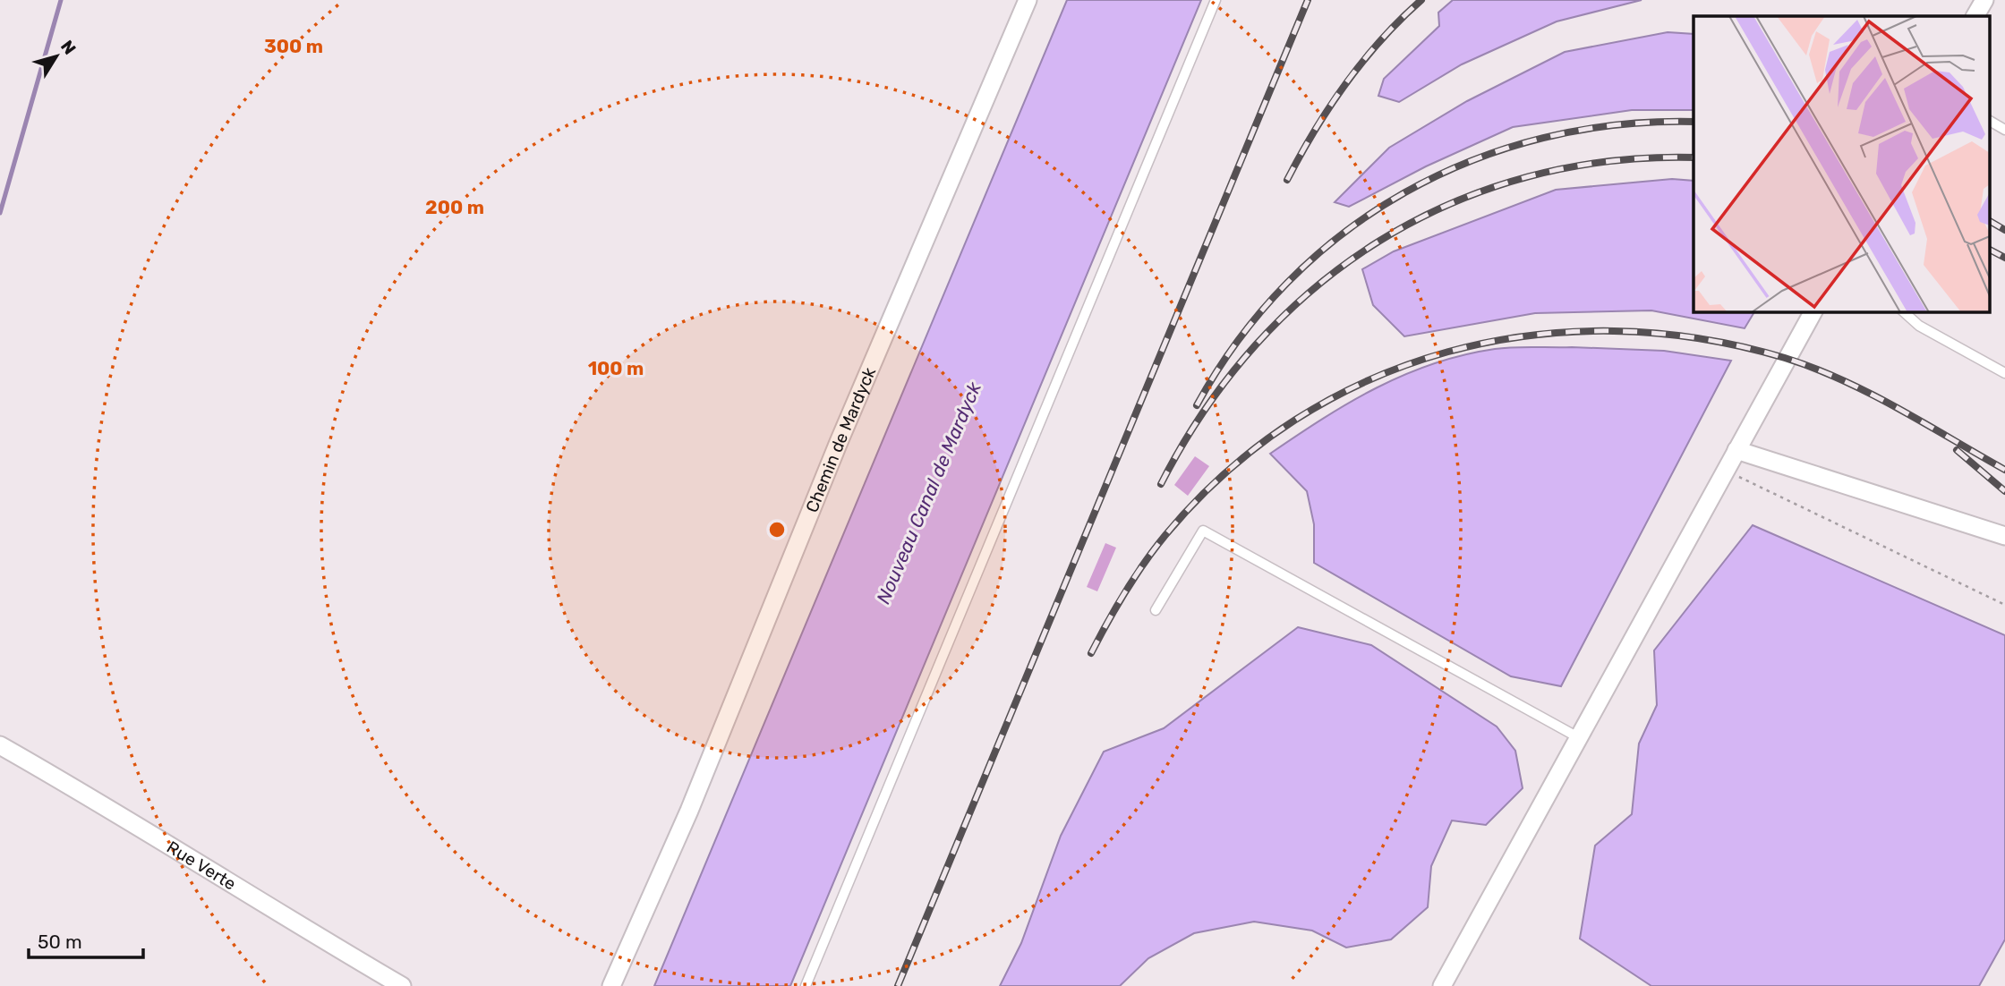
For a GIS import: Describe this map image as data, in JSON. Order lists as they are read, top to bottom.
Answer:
{
  "streets": {
    "street": ["Chemin de Mardyck", "Rue Verte"]
  },
  "water": ["Nouveau Canal de Mardyck"],
  "scale_bar": "50 m",
  "north": "top right",
  "rings": ["300 m", "200 m", "100 m"]
}
